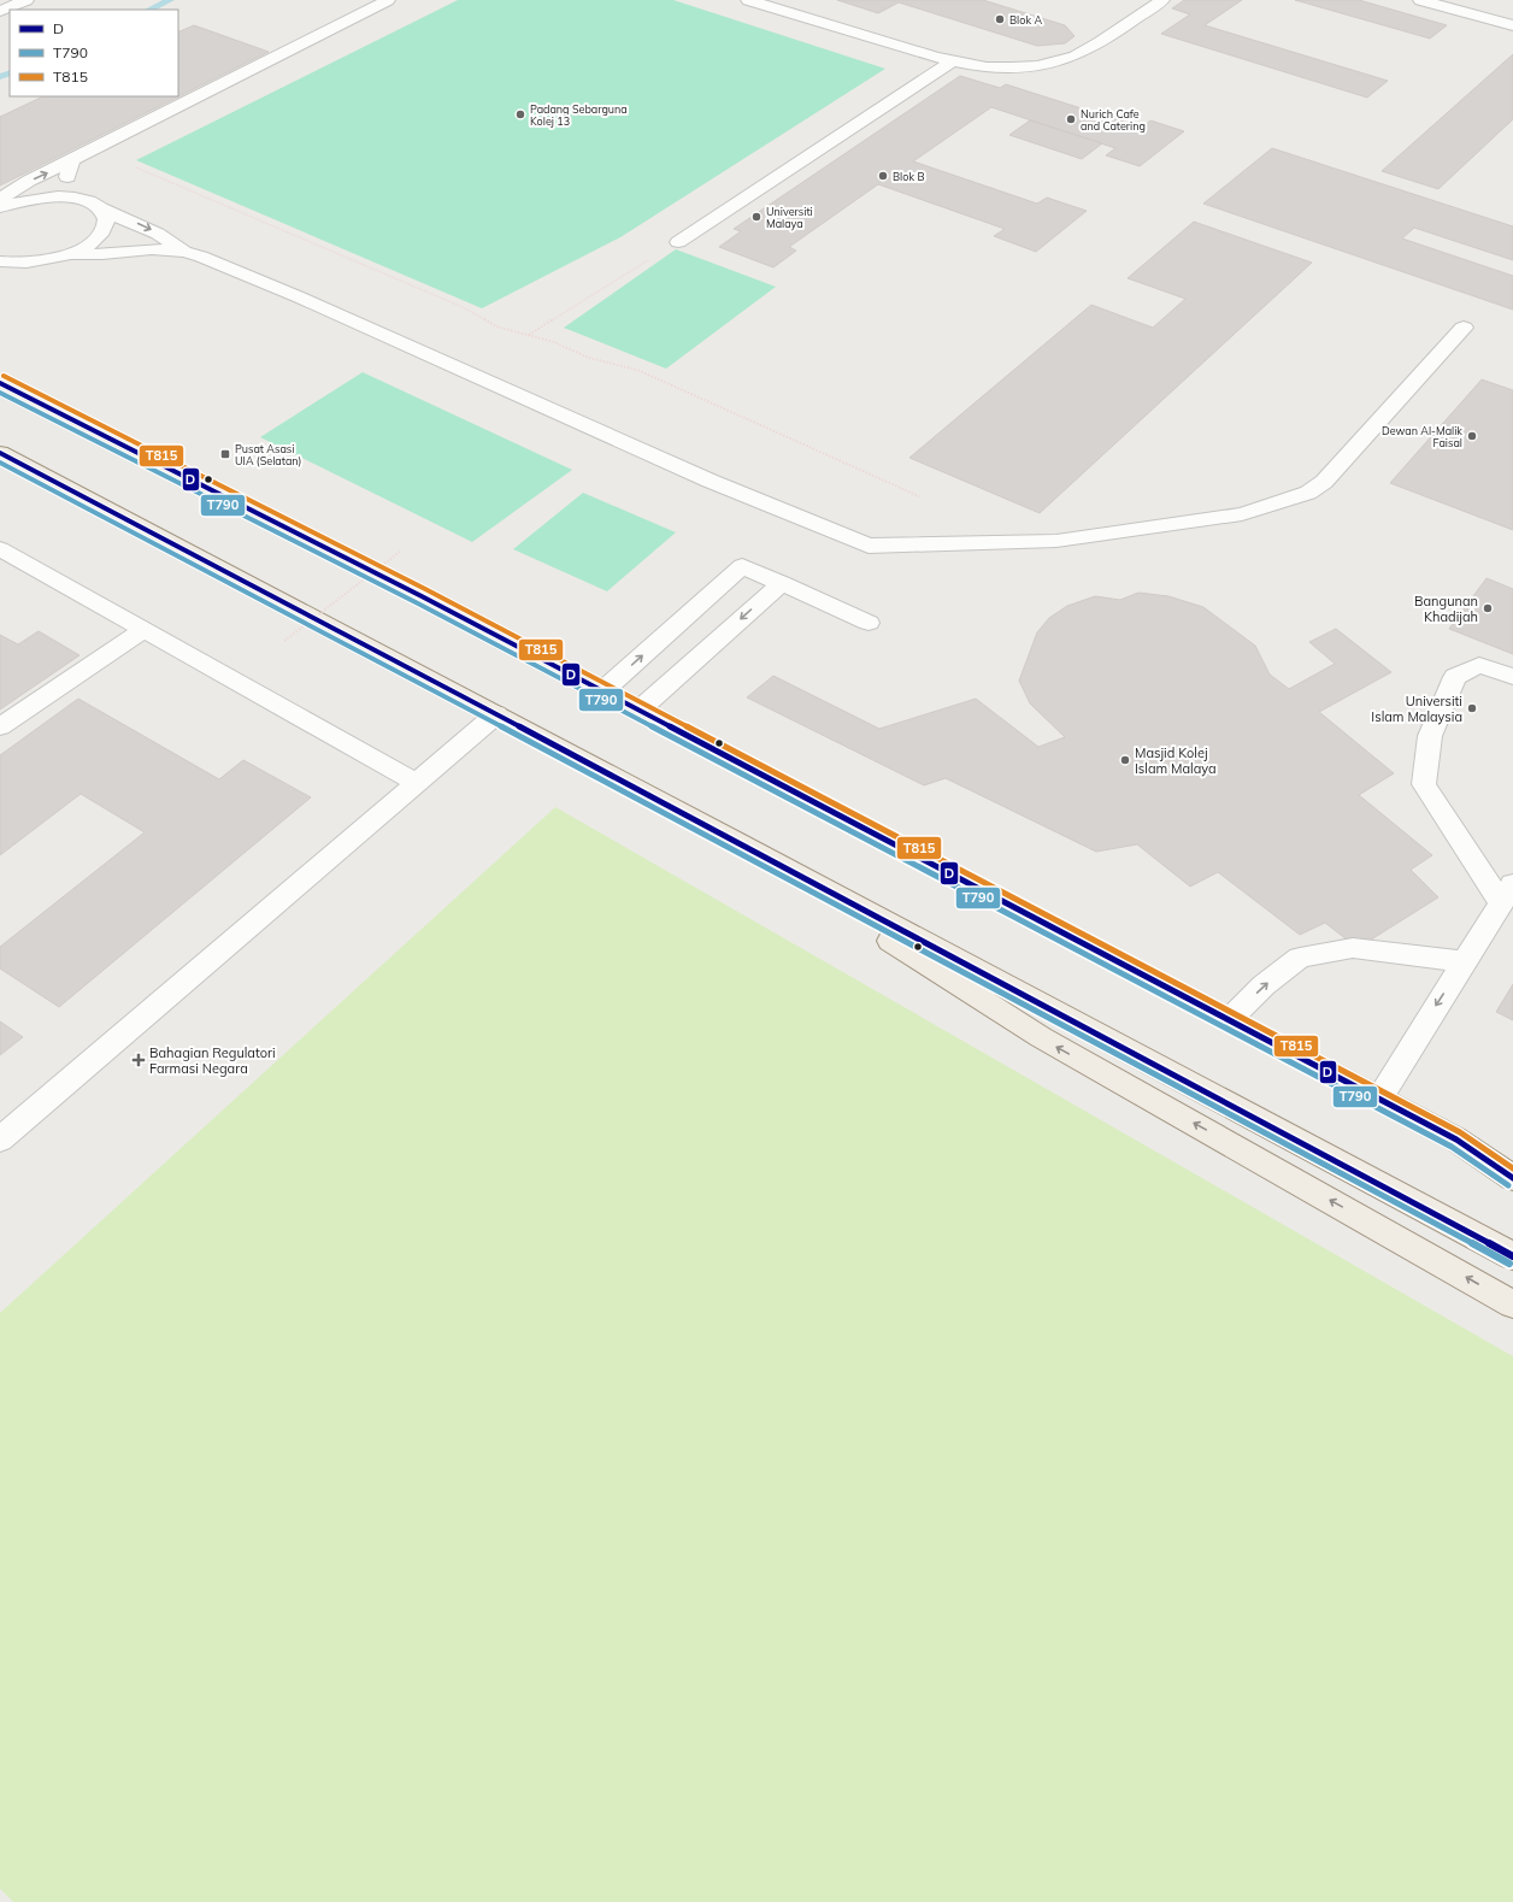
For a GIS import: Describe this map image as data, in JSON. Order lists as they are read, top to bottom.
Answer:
{
  "places": {
    "other": [
      "Blok A",
      "Padang Sebarguna Kolej 13",
      "Nurich Cafe and Catering",
      "Blok B",
      "Universiti Malaya",
      "Dewan Al-Malik Faisal",
      "Bangunan Khadijah",
      "Universiti Islam Malaysia",
      "Masjid Kolej Islam Malaya"
    ],
    "transit": ["Pusat Asasi UIA (Selatan)"],
    "health": ["Bahagian Regulatori Farmasi Negara"]
  },
  "lines": ["transit line T815", "transit line D", "transit line T790"],
  "legend": ["D", "T790", "T815"]
}
